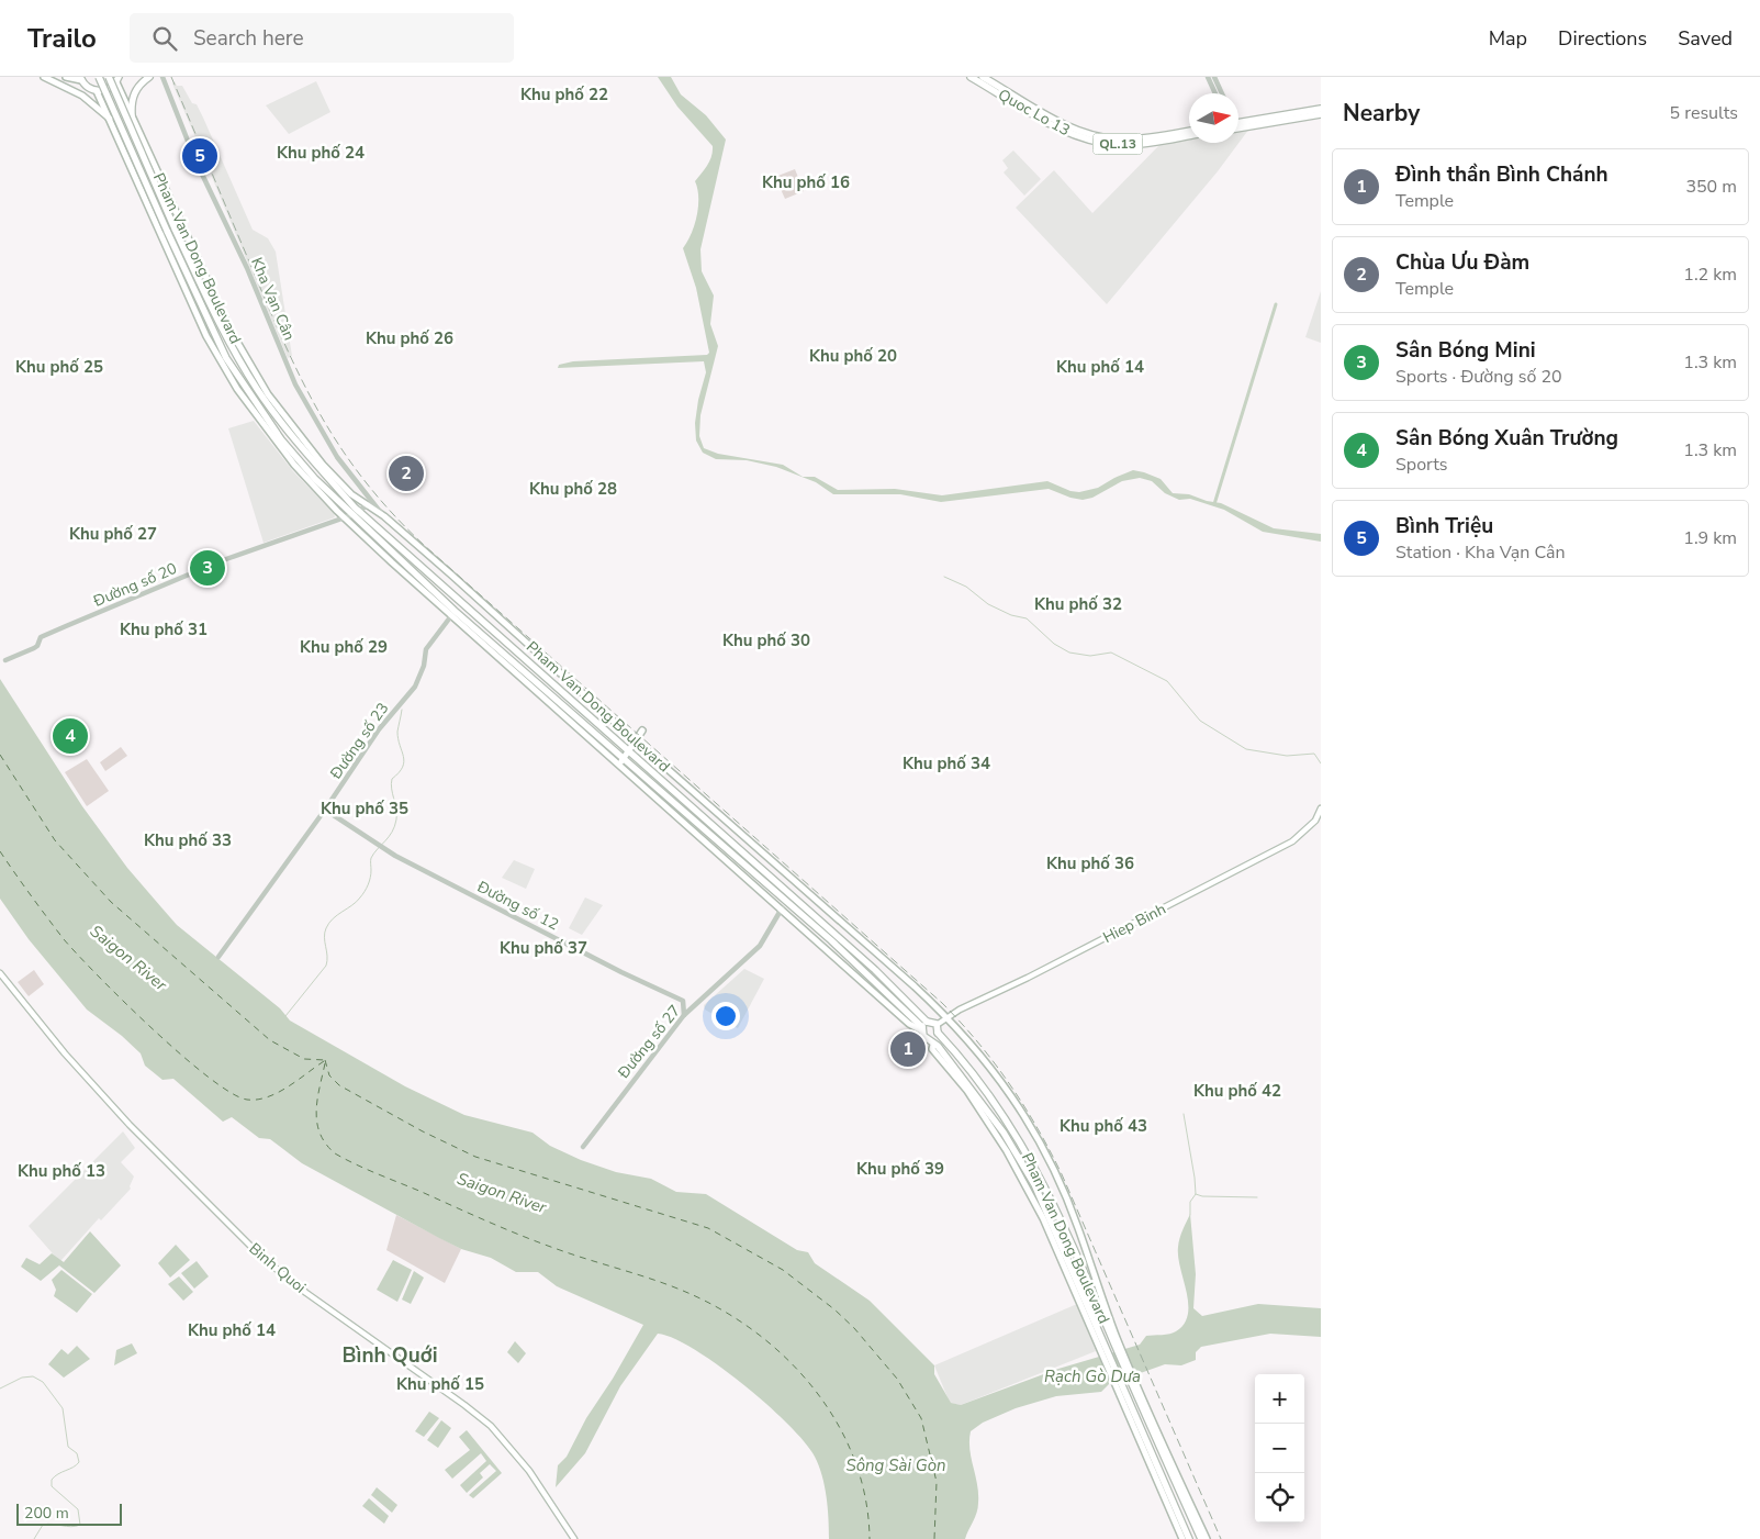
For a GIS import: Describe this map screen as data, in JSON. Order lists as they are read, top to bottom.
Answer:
{
  "streets": {
    "highway": ["Quoc Lo 13", "QL.13", "Pham Van Dong Boulevard"],
    "main road": ["Hiep Binh", "Binh Quoi"],
    "street": [
      "Kha Vạn Cân",
      "Đường số 20",
      "Đường số 23",
      "Đường số 12",
      "Đường số 27"
    ]
  },
  "crossings": [
    ["Pham Van Dong Boulevard", "Kha Vạn Cân"],
    ["Pham Van Dong Boulevard", "Đường số 20"],
    ["Pham Van Dong Boulevard", "Đường số 23"],
    ["Pham Van Dong Boulevard", "Hiep Binh"],
    ["Pham Van Dong Boulevard", "Đường số 27"],
    ["Kha Vạn Cân", "Đường số 20"],
    ["Đường số 23", "Đường số 12"],
    ["Đường số 12", "Đường số 27"]
  ],
  "districts": [
    "Khu phố 22",
    "Khu phố 24",
    "Khu phố 16",
    "Khu phố 26",
    "Khu phố 20",
    "Khu phố 25",
    "Khu phố 14",
    "Khu phố 28",
    "Khu phố 27",
    "Khu phố 32",
    "Khu phố 31",
    "Khu phố 30",
    "Khu phố 29",
    "Khu phố 34",
    "Khu phố 35",
    "Khu phố 33",
    "Khu phố 36",
    "Khu phố 37",
    "Khu phố 42",
    "Khu phố 43",
    "Khu phố 39",
    "Khu phố 13",
    "Khu phố 14",
    "Bình Quới",
    "Khu phố 15"
  ],
  "water": ["Saigon River", "Rạch Gò Dưa", "Sông Sài Gòn"],
  "scale_bar": "200 m",
  "north": "right",
  "page": {
    "header": "Trailo",
    "search": "Search here",
    "nav": ["Map", "Directions", "Saved"],
    "heading": ["Nearby", "5 results"],
    "pins": [
      "5",
      "2",
      "3",
      "4",
      "1"
    ],
    "list": [
      {
        "mark": "1",
        "name": "Đình thần Bình Chánh",
        "note": "Temple",
        "value": "350 m"
      },
      {
        "mark": "2",
        "name": "Chùa Ưu Đàm",
        "note": "Temple",
        "value": "1.2 km"
      },
      {
        "mark": "3",
        "name": "Sân Bóng Mini",
        "note": "Sports · Đường số 20",
        "value": "1.3 km"
      },
      {
        "mark": "4",
        "name": "Sân Bóng Xuân Trường",
        "note": "Sports",
        "value": "1.3 km"
      },
      {
        "mark": "5",
        "name": "Bình Triệu",
        "note": "Station · Kha Vạn Cân",
        "value": "1.9 km"
      }
    ],
    "map_buttons": ["+", "−"],
    "scale": "200 m"
  }
}
